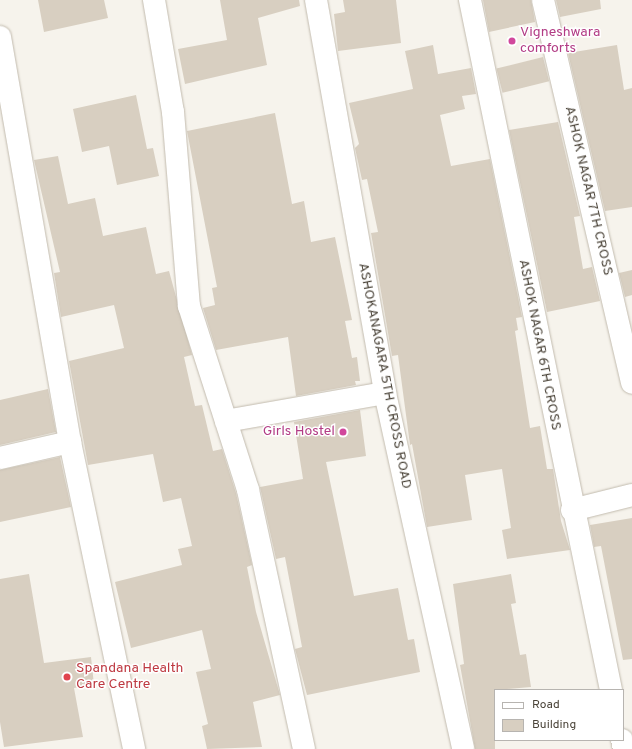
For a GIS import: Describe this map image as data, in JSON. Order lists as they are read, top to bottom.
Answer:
{
  "streets": {
    "street": ["ASHOK NAGAR 7TH CROSS", "ASHOK NAGAR 6TH CROSS", "ASHOKANAGARA 5TH CROSS ROAD"]
  },
  "places": ["Vigneshwara comforts", "Girls Hostel", "Spandana Health Care Centre"],
  "legend": ["Road", "Building"]
}
